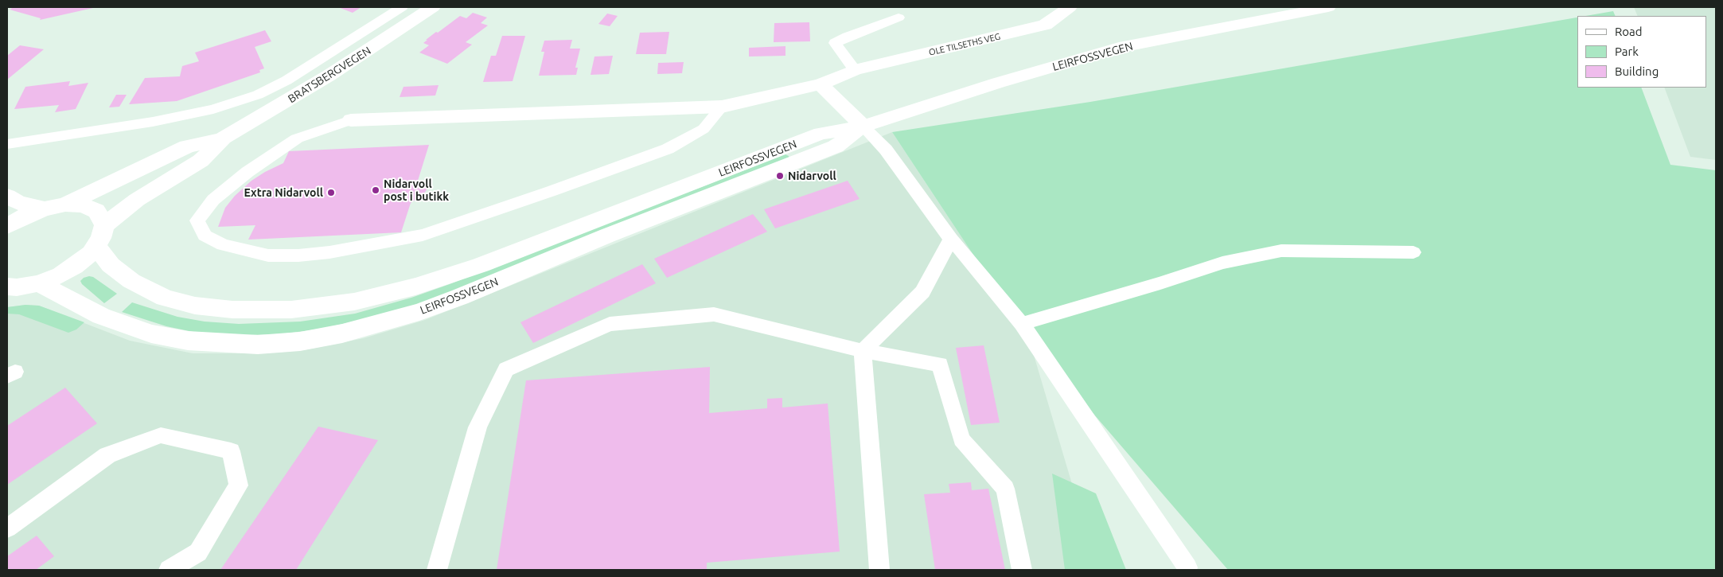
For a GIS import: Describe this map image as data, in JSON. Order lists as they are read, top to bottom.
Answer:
{
  "streets": {
    "street": ["OLE TILSETHS VEG", "LEIRFOSSVEGEN", "BRATSBERGVEGEN"]
  },
  "places": ["Nidarvoll", "Nidarvoll post i butikk", "Extra Nidarvoll"],
  "legend": ["Road", "Park", "Building"]
}
